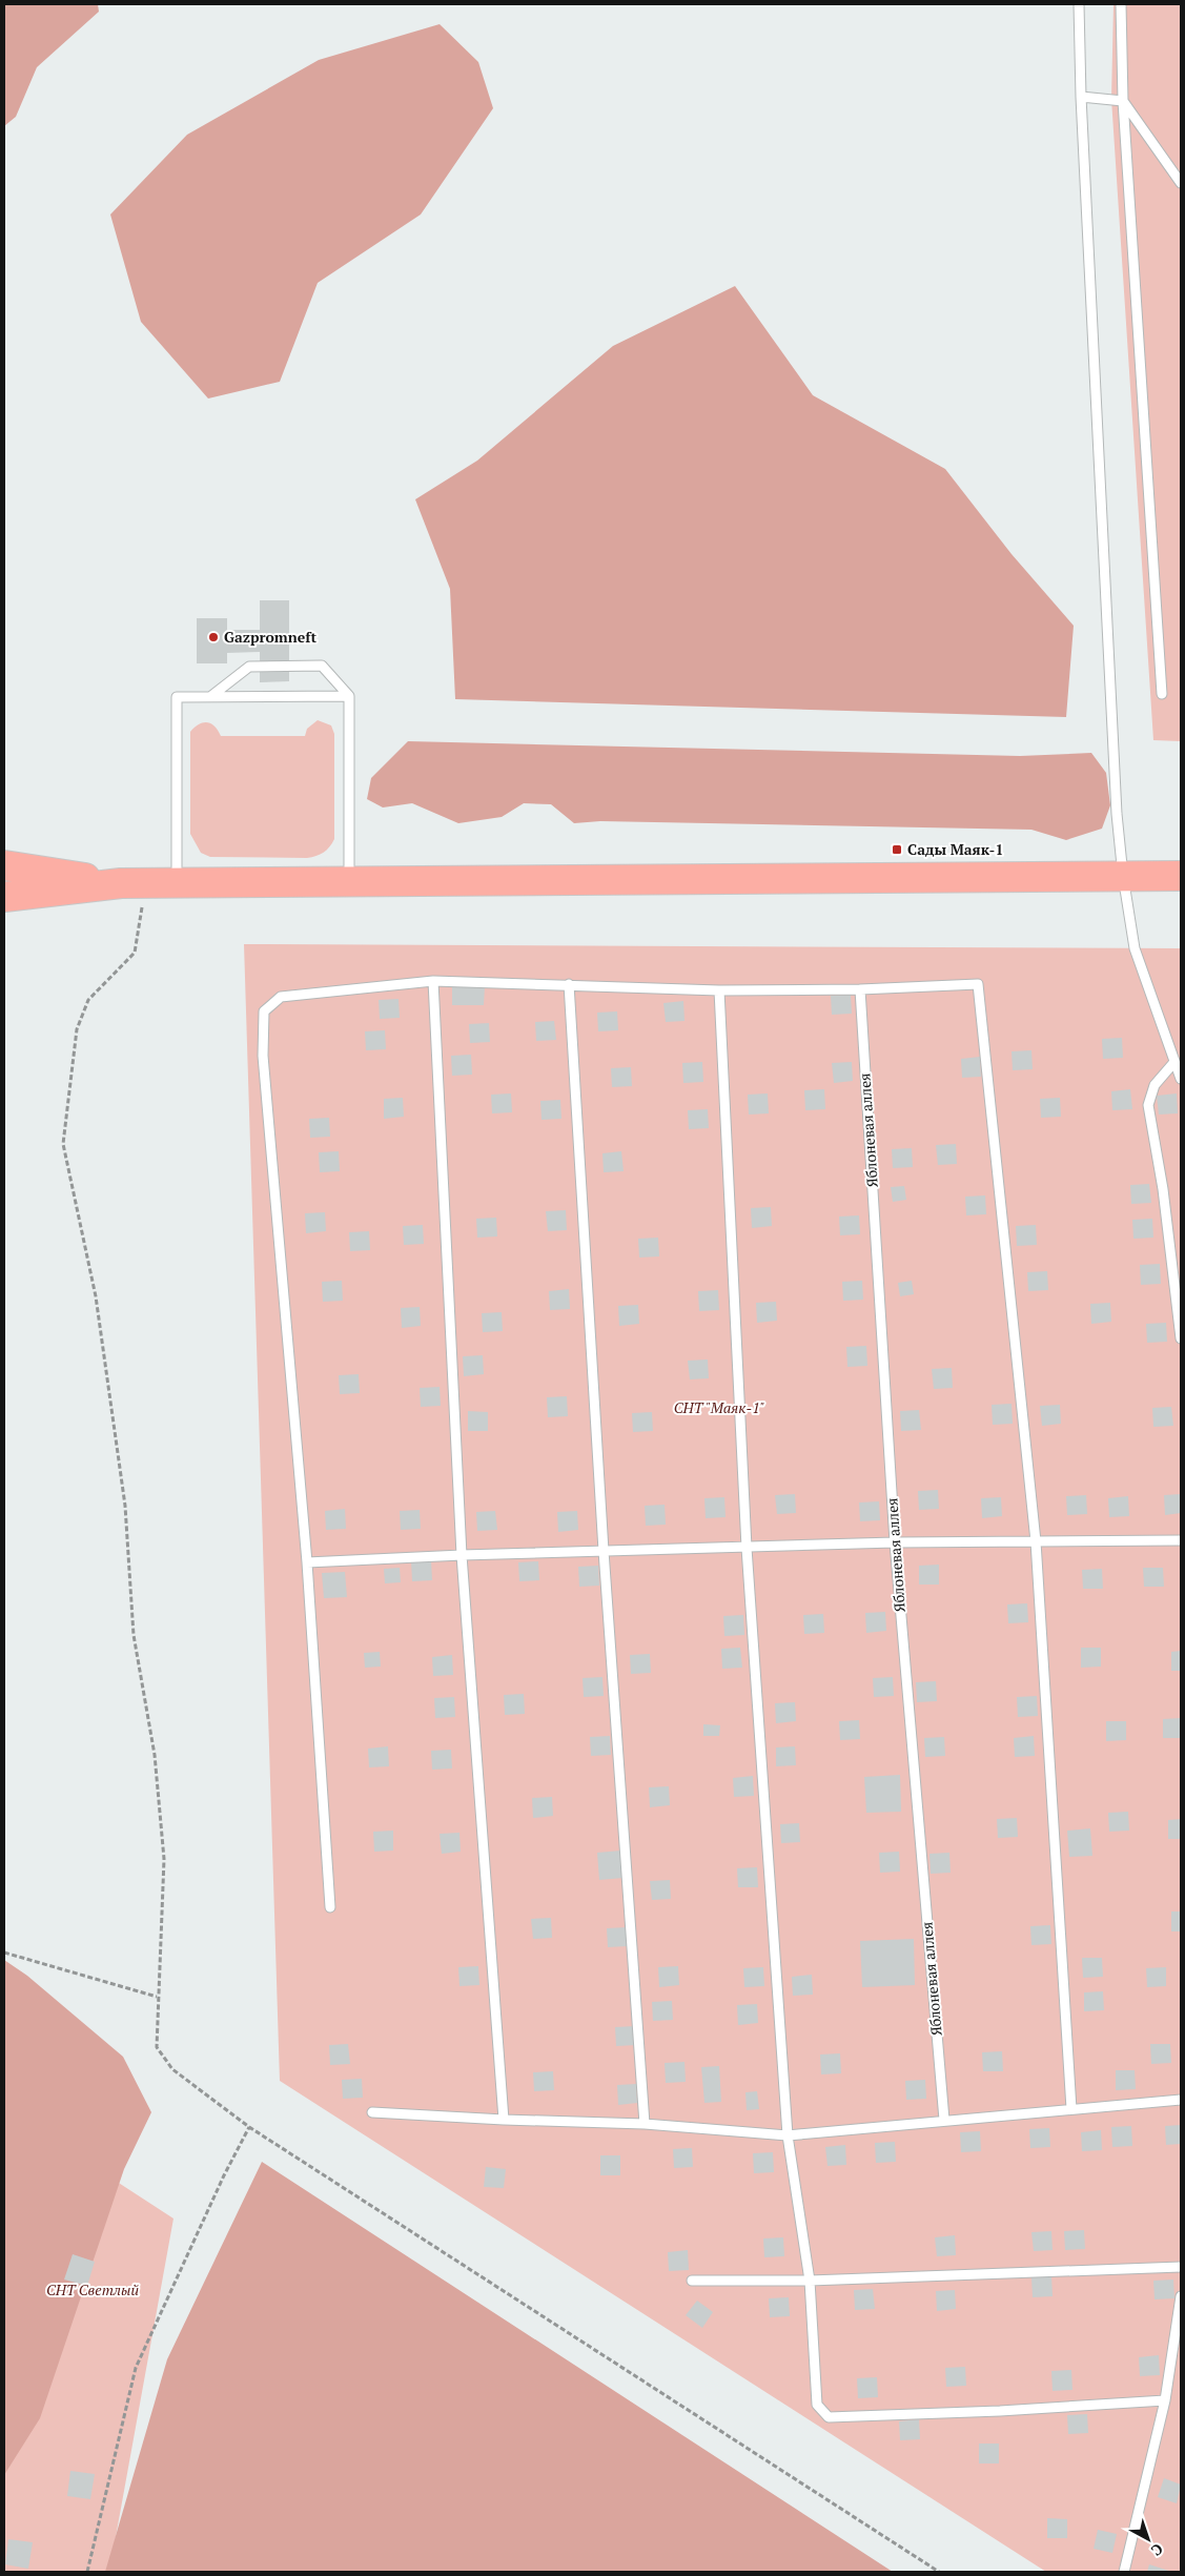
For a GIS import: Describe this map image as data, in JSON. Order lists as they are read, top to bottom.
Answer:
{
  "streets": {
    "lane": ["Яблоневая аллея"]
  },
  "parks": ["СНТ \"Маяк-1\"", "СНТ Светлый"],
  "places": {
    "other": ["Gazpromneft"],
    "transit": ["Сады Маяк-1"]
  },
  "north": "bottom right"
}
